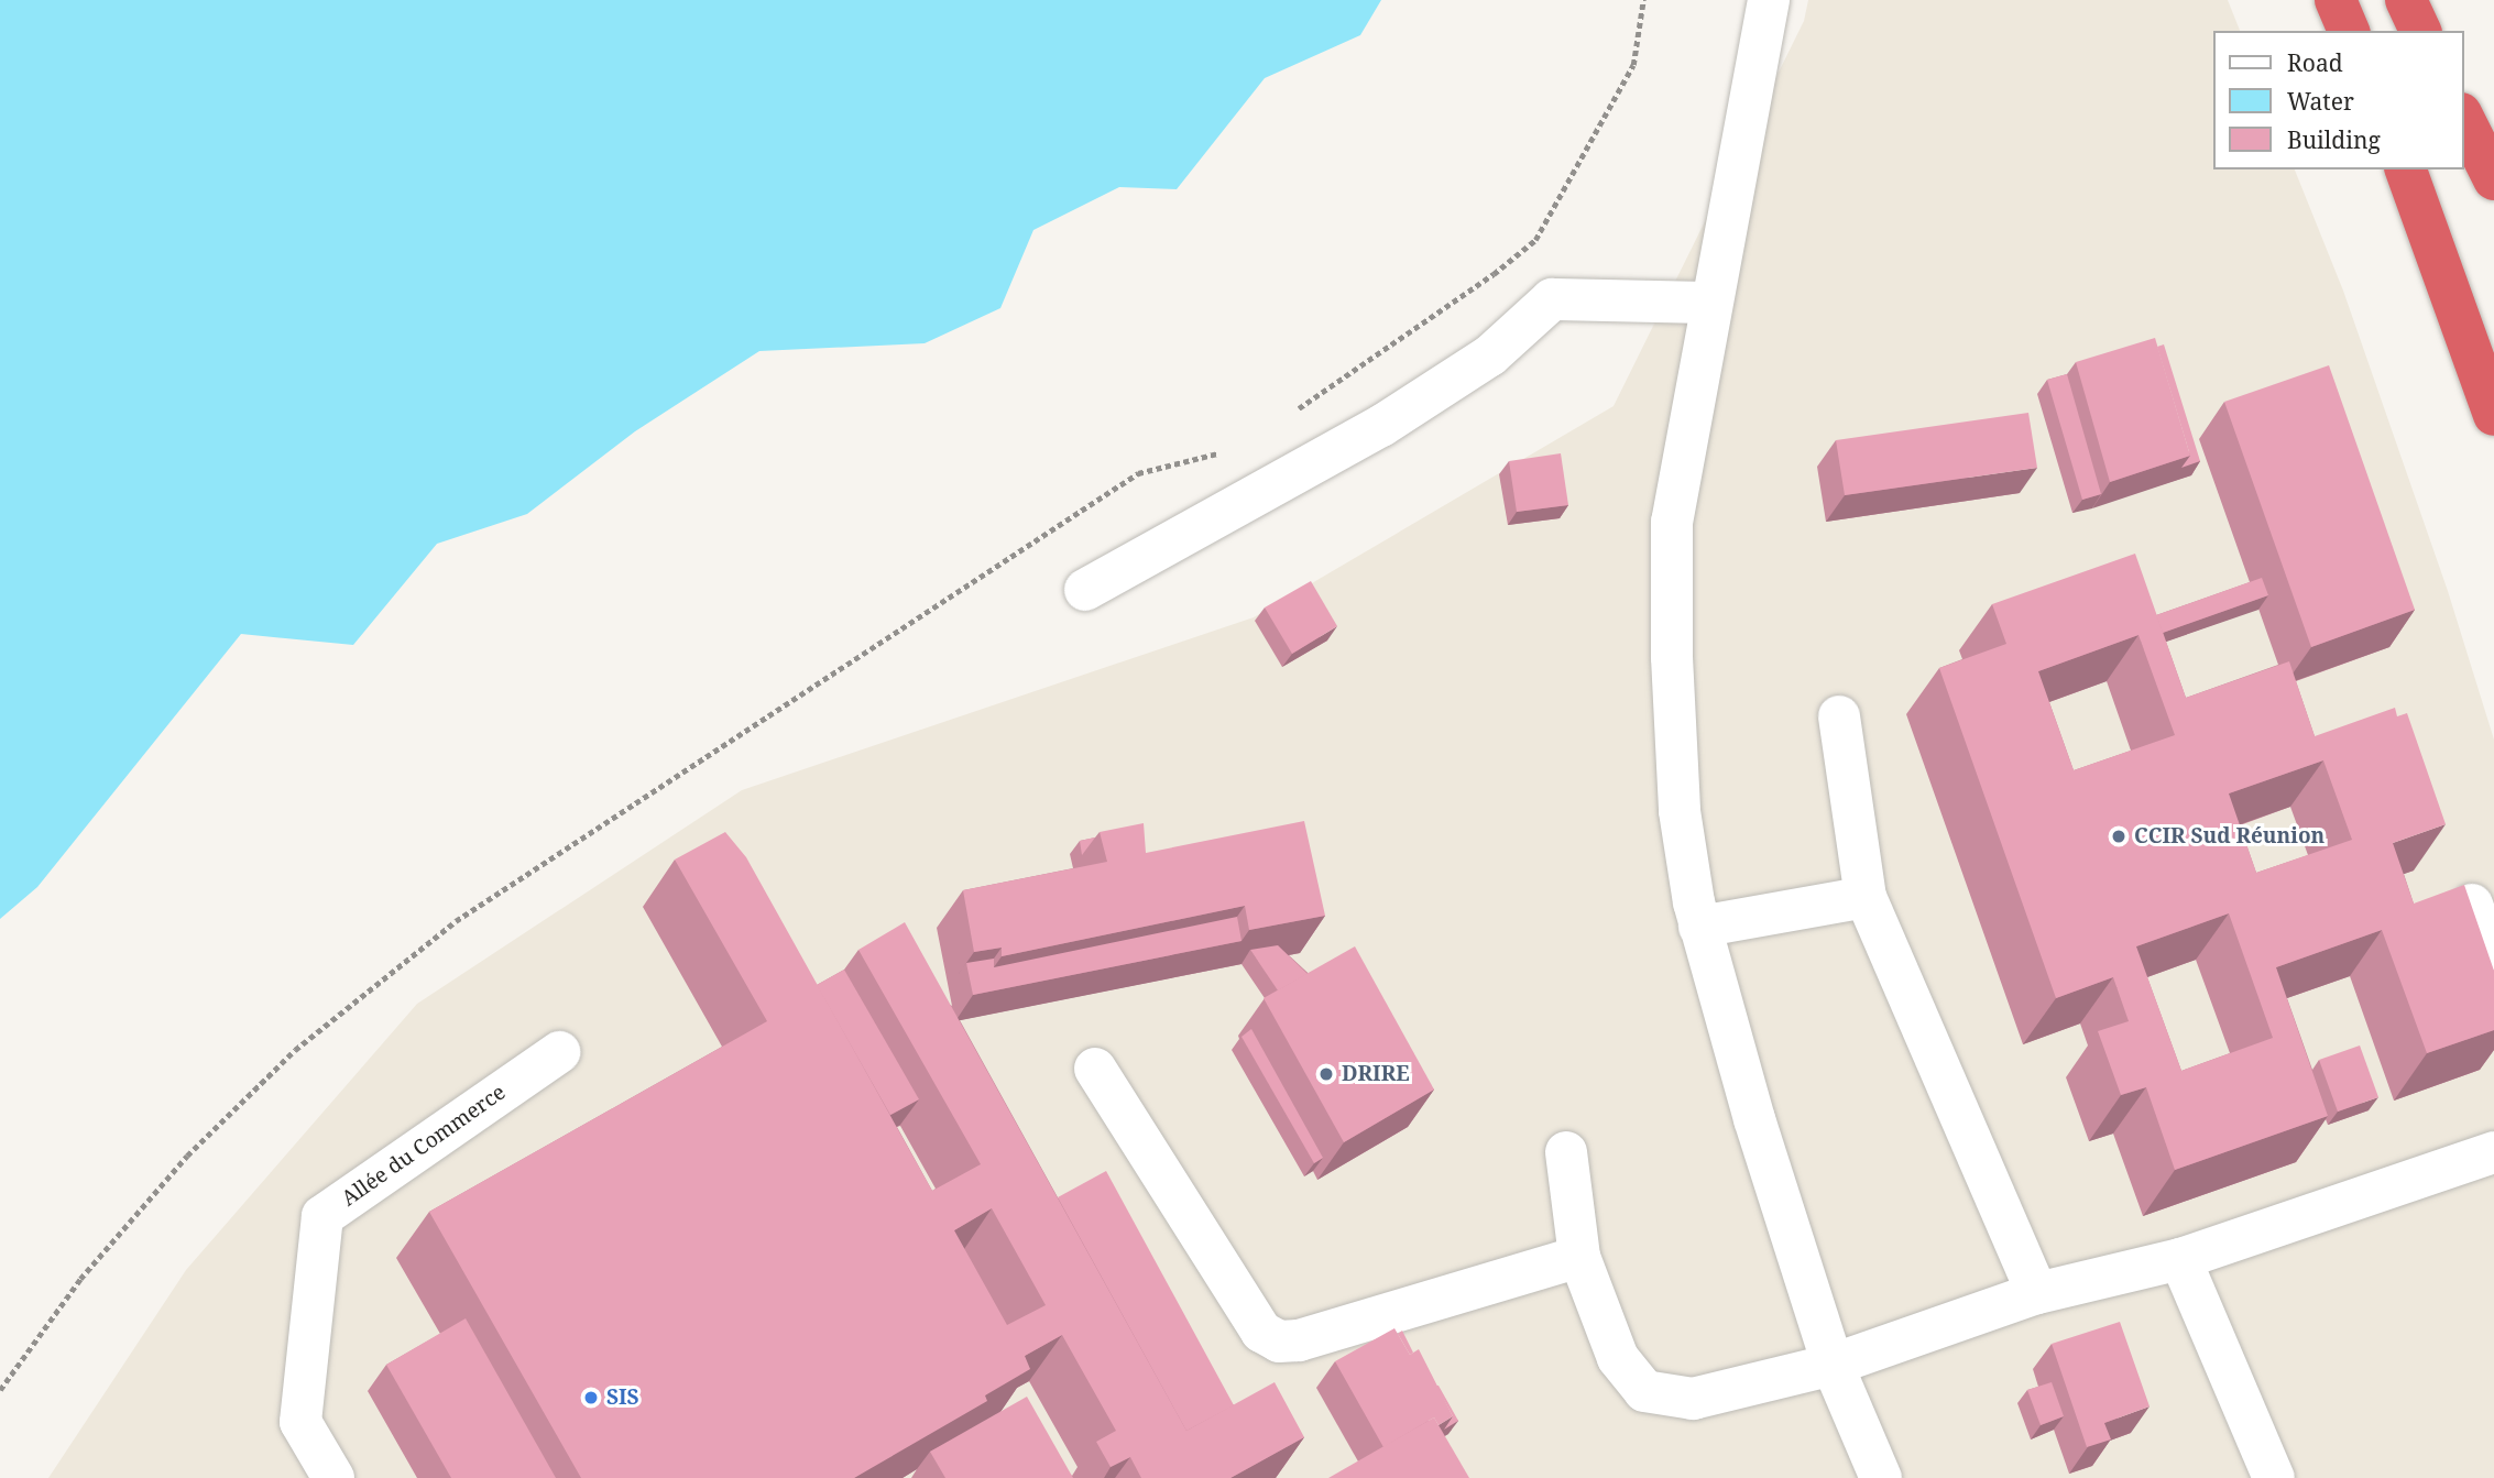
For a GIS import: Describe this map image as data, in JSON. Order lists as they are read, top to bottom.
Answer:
{
  "streets": {
    "street": ["Allée du Commerce"]
  },
  "places": ["CCIR Sud Réunion", "DRIRE", "SIS"],
  "legend": ["Road", "Water", "Building"]
}
